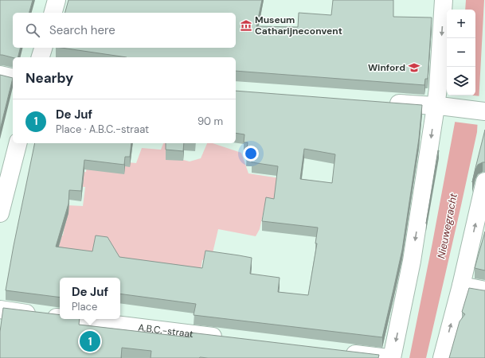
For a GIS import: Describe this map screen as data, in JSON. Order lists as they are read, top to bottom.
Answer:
{
  "streets": {
    "street": ["A.B.C.-straat"]
  },
  "water": ["Nieuwegracht"],
  "places": {
    "museum": ["Museum Catharijneconvent"],
    "school or university": ["Winford"]
  },
  "page": {
    "map_buttons": ["+", "−"],
    "search": "Search here",
    "heading": "Nearby",
    "list": [
      {
        "mark": "1",
        "name": "De Juf",
        "note": "Place · A.B.C.-straat",
        "value": "90 m"
      }
    ],
    "popup": ["De Juf", "Place"],
    "pins": "1"
  }
}
